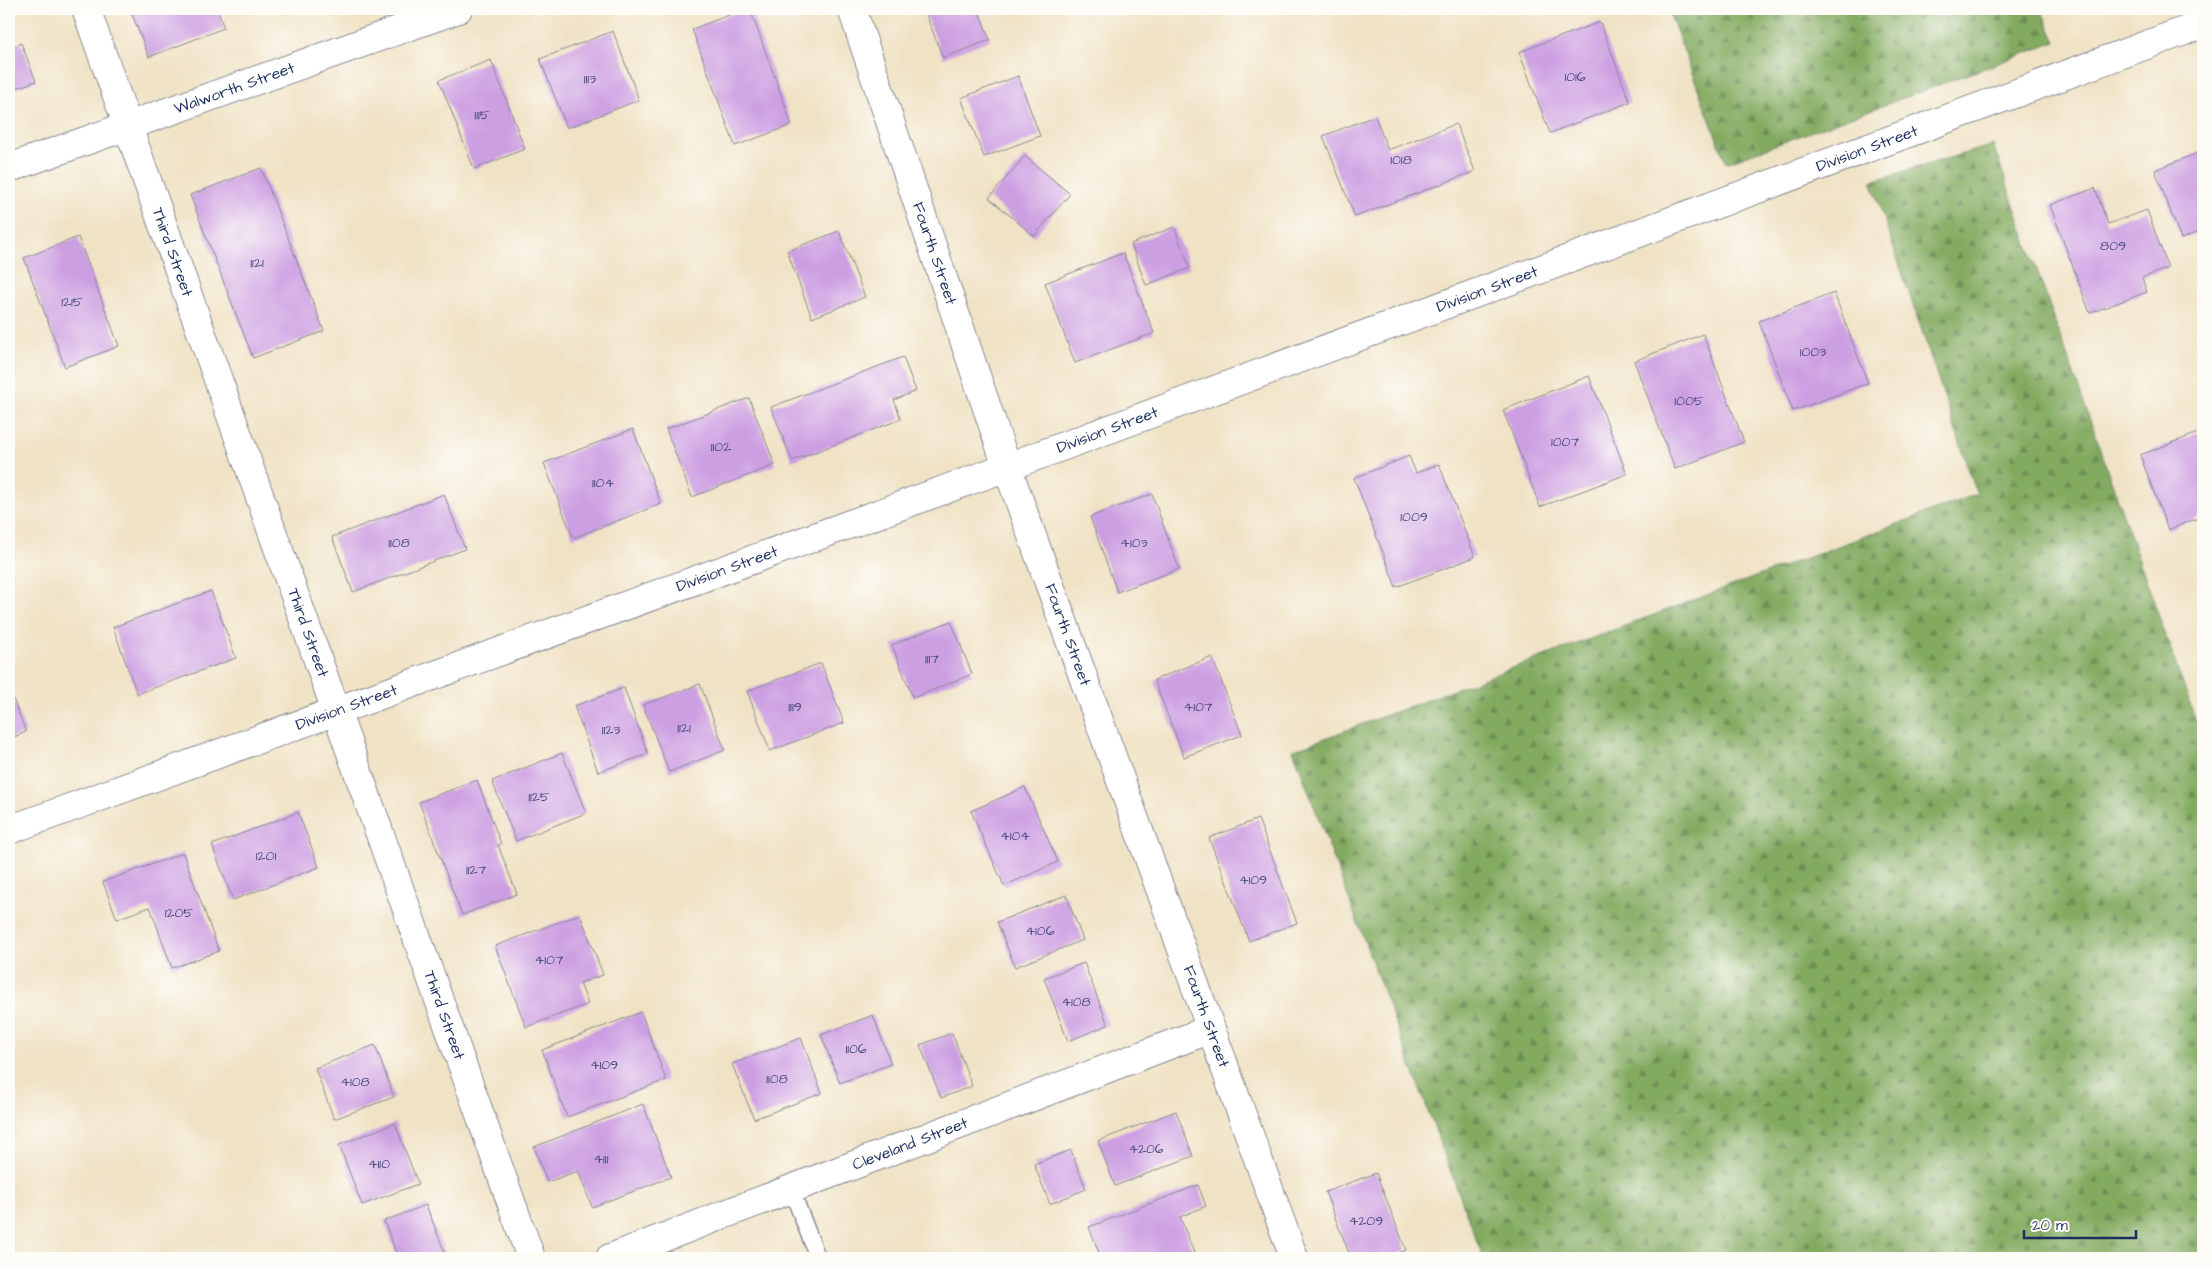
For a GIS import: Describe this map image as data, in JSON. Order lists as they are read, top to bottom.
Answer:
{
  "streets": {
    "street": [
      "Walworth Street",
      "Division Street",
      "Third Street",
      "Fourth Street",
      "Cleveland Street"
    ]
  },
  "crossings": [
    ["Walworth Street", "Third Street"],
    ["Division Street", "Third Street"],
    ["Division Street", "Fourth Street"],
    ["Fourth Street", "Cleveland Street"]
  ],
  "house_numbers": [
    "1016",
    "1113",
    "1115",
    "1018",
    "809",
    "1121",
    "1215",
    "1003",
    "1005",
    "1007",
    "1102",
    "1104",
    "1009",
    "1108",
    "4103",
    "1117",
    "1119",
    "4107",
    "1121",
    "1123",
    "1125",
    "4104",
    "1201",
    "1127",
    "4109",
    "1205",
    "4106",
    "4107",
    "4108",
    "1106",
    "4109",
    "1108",
    "4108",
    "4206",
    "4111",
    "4110",
    "4209"
  ],
  "scale_bar": "20 m"
}
